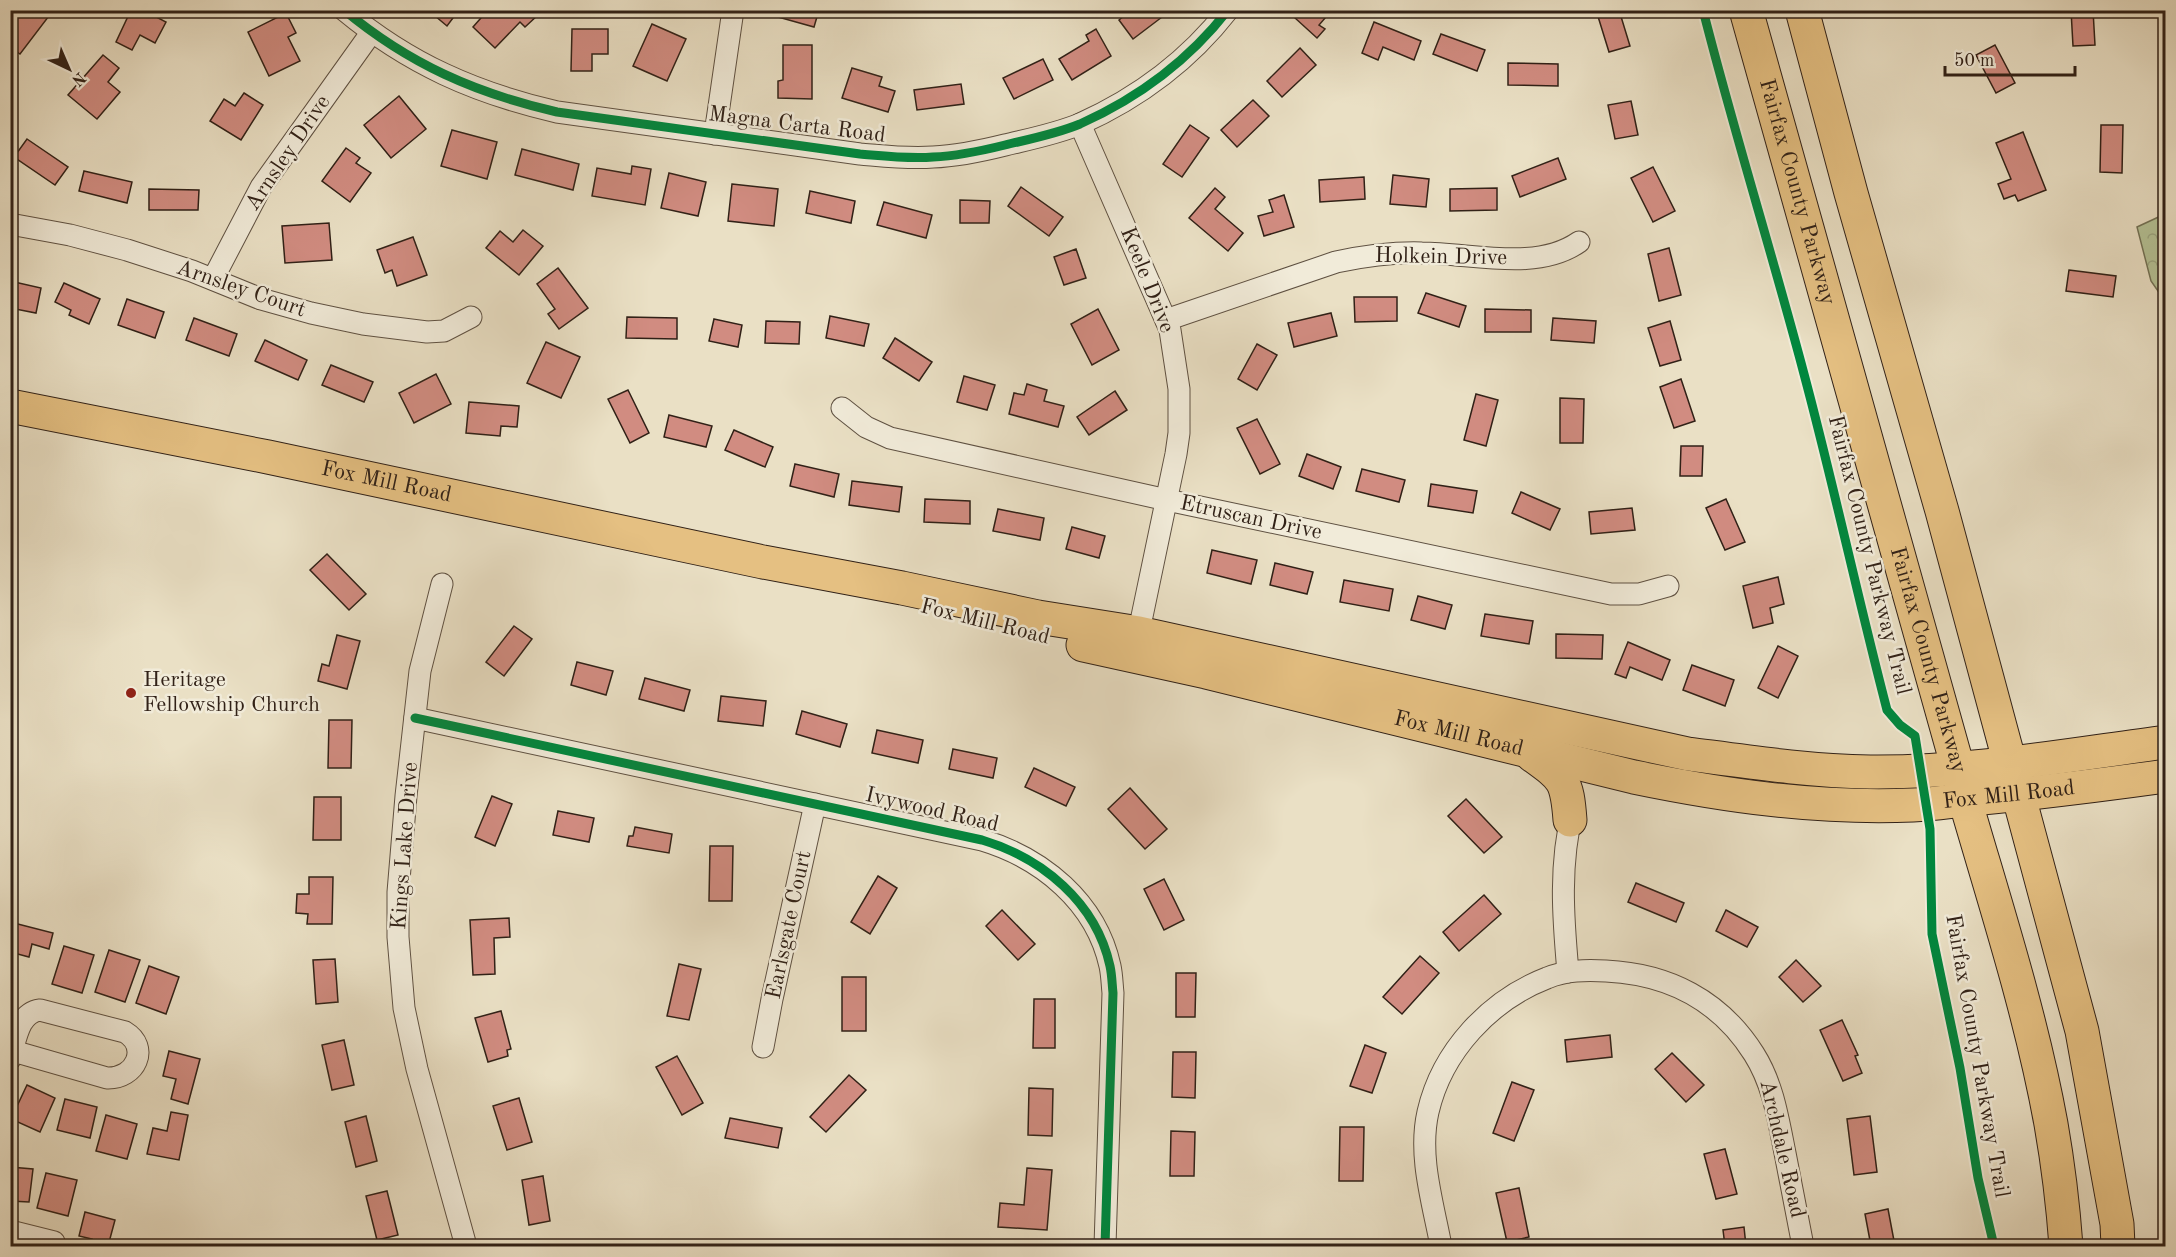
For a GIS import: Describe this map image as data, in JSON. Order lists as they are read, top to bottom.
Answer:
{
  "streets": {
    "main road": ["Fairfax County Parkway", "Fox Mill Road"],
    "street": [
      "Magna Carta Road",
      "Arnsley Drive",
      "Holkein Drive",
      "Keele Drive",
      "Arnsley Court",
      "Etruscan Drive",
      "Ivywood Road",
      "Kings Lake Drive",
      "Earlsgate Court",
      "Archdale Road"
    ],
    "cycle path": ["Fairfax County Parkway Trail"]
  },
  "crossings": [
    ["Magna Carta Road", "Arnsley Drive"],
    ["Magna Carta Road", "Keele Drive"],
    ["Arnsley Drive", "Arnsley Court"],
    ["Fairfax County Parkway", "Fox Mill Road"],
    ["Holkein Drive", "Keele Drive"],
    ["Keele Drive", "Fox Mill Road"],
    ["Keele Drive", "Etruscan Drive"],
    ["Ivywood Road", "Kings Lake Drive"],
    ["Ivywood Road", "Earlsgate Court"]
  ],
  "places": ["Heritage Fellowship Church"],
  "scale_bar": "50 m",
  "north": "bottom right"
}
